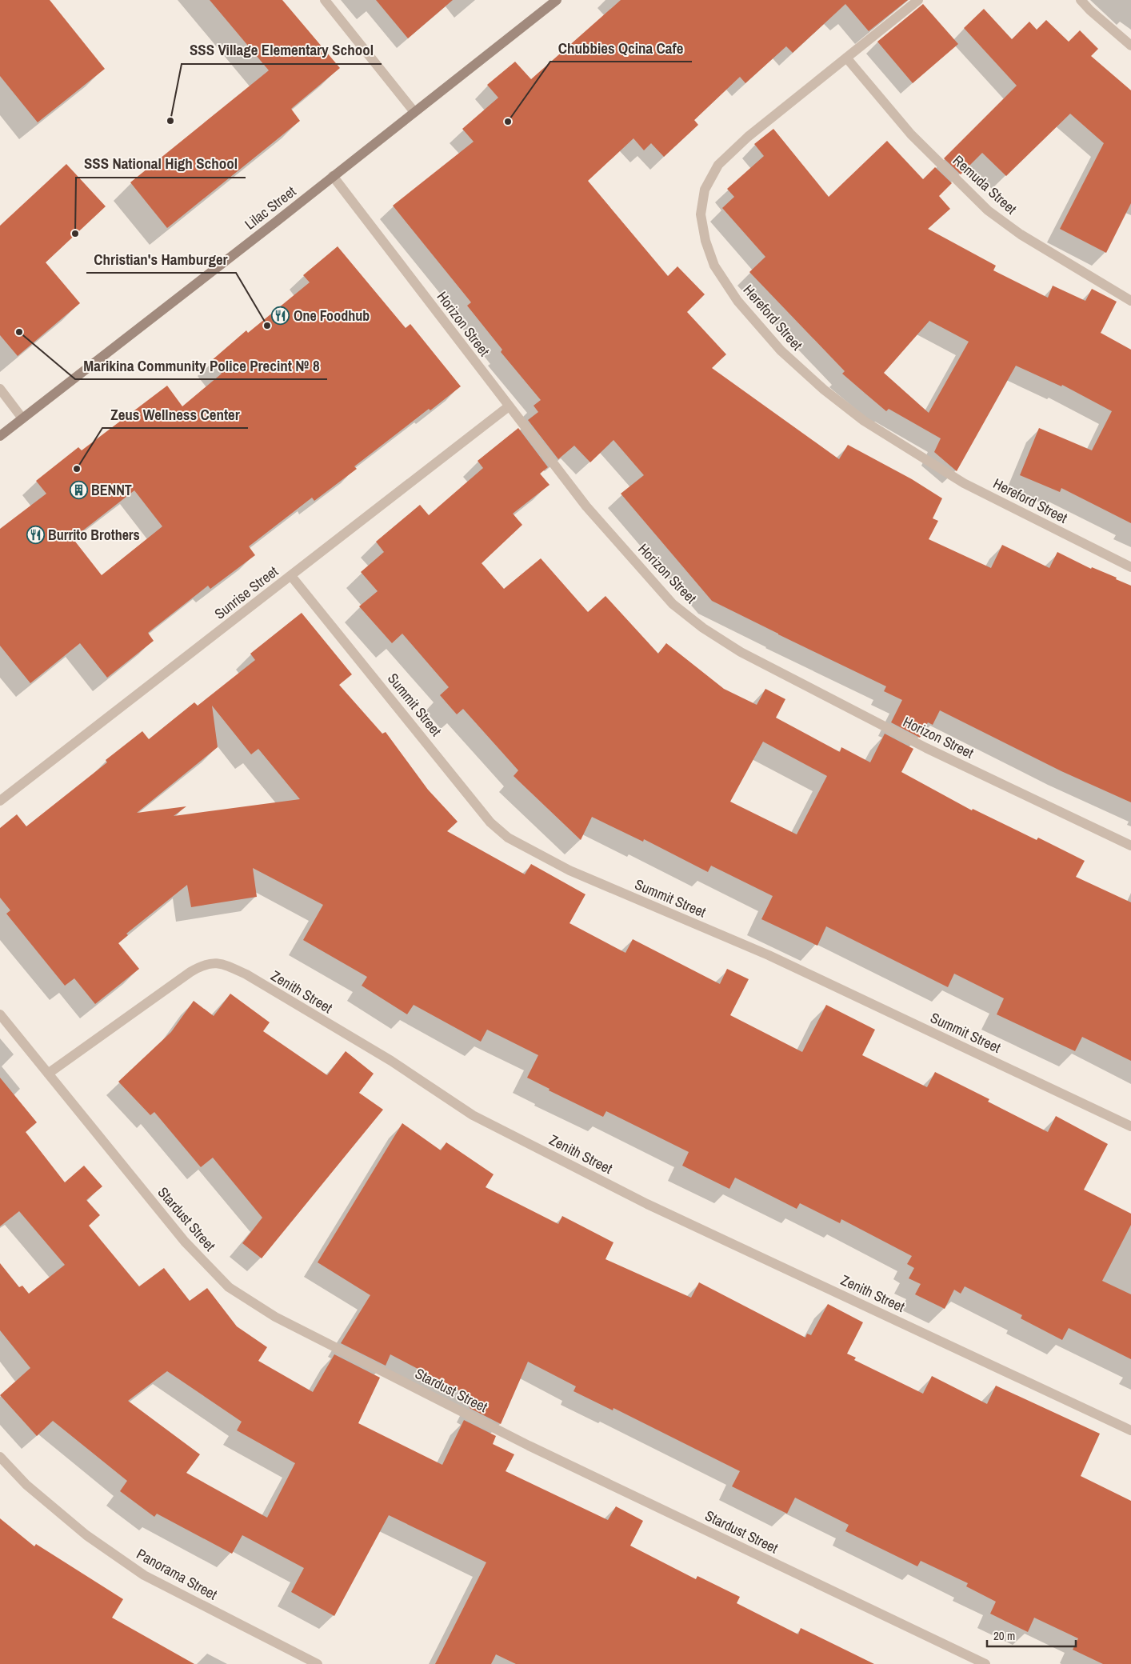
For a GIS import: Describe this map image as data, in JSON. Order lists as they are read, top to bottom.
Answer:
{
  "streets": {
    "main road": ["Lilac Street"],
    "street": [
      "Remuda Street",
      "Hereford Street",
      "Horizon Street",
      "Sunrise Street",
      "Summit Street",
      "Zenith Street",
      "Stardust Street",
      "Panorama Street"
    ]
  },
  "crossings": [
    ["Remuda Street", "Hereford Street"],
    ["Lilac Street", "Horizon Street"],
    ["Horizon Street", "Sunrise Street"],
    ["Sunrise Street", "Summit Street"],
    ["Zenith Street", "Stardust Street"]
  ],
  "places": {
    "other": [
      "SSS Village Elementary School",
      "Chubbies Qcina Cafe",
      "SSS National High School",
      "Christian's Hamburger",
      "Marikina Community Police Precint № 8",
      "Zeus Wellness Center"
    ],
    "restaurant": ["One Foodhub", "Burrito Brothers"],
    "building": ["BENNT"]
  },
  "scale_bar": "20 m"
}
